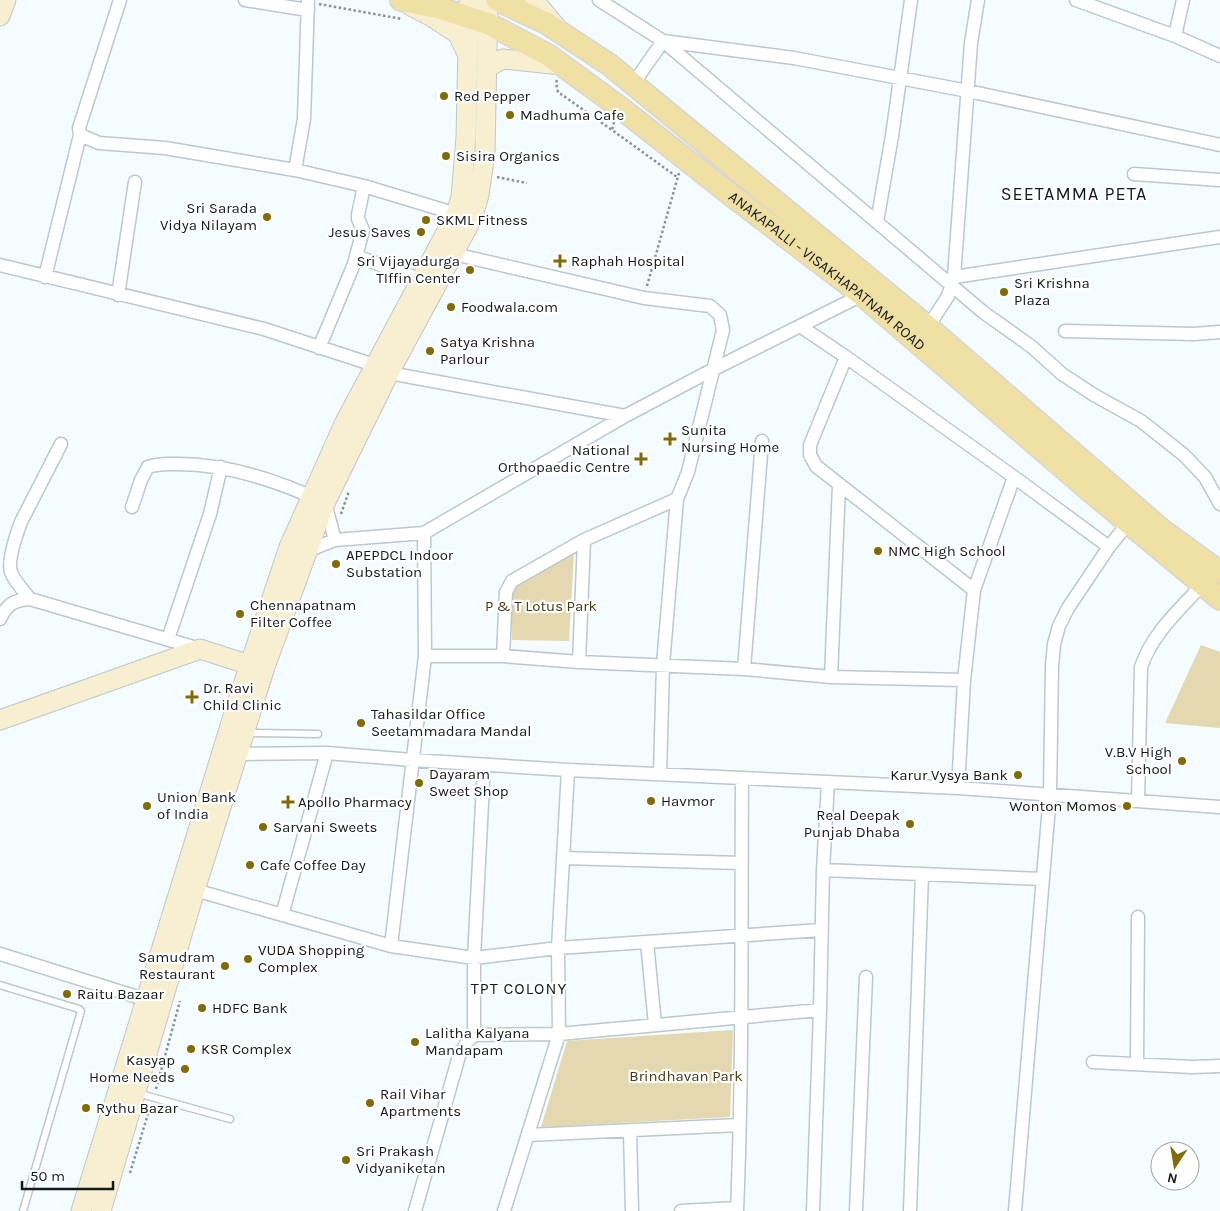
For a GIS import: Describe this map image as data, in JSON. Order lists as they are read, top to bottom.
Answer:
{
  "streets": {
    "main road": ["ANAKAPALLI - VISAKHAPATNAM ROAD"]
  },
  "districts": ["SEETAMMA PETA", "TPT COLONY"],
  "parks": ["P & T Lotus Park", "Brindhavan Park"],
  "places": {
    "other": [
      "Red Pepper",
      "Madhuma Cafe",
      "Sisira Organics",
      "Sri Sarada Vidya Nilayam",
      "SKML Fitness",
      "Jesus Saves",
      "Sri Vijayadurga TIffin Center",
      "Sri Krishna Plaza",
      "Foodwala.com",
      "Satya Krishna Parlour",
      "NMC High School",
      "APEPDCL Indoor Substation",
      "Chennapatnam Filter Coffee",
      "Tahasildar Office Seetammadara Mandal",
      "V.B.V High School",
      "Karur Vysya Bank",
      "Dayaram Sweet Shop",
      "Havmor",
      "Union Bank of India",
      "Wonton Momos",
      "Real Deepak Punjab Dhaba",
      "Sarvani Sweets",
      "Cafe Coffee Day",
      "VUDA Shopping Complex",
      "Samudram Restaurant",
      "Raitu Bazaar",
      "HDFC Bank",
      "Lalitha Kalyana Mandapam",
      "KSR Complex",
      "Kasyap Home Needs",
      "Rail Vihar Apartments",
      "Rythu Bazar",
      "Sri Prakash Vidyaniketan"
    ],
    "health": [
      "Raphah Hospital",
      "Sunita Nursing Home",
      "National Orthopaedic Centre",
      "Dr. Ravi Child Clinic",
      "Apollo Pharmacy"
    ]
  },
  "scale_bar": "50 m",
  "north": "bottom"
}
